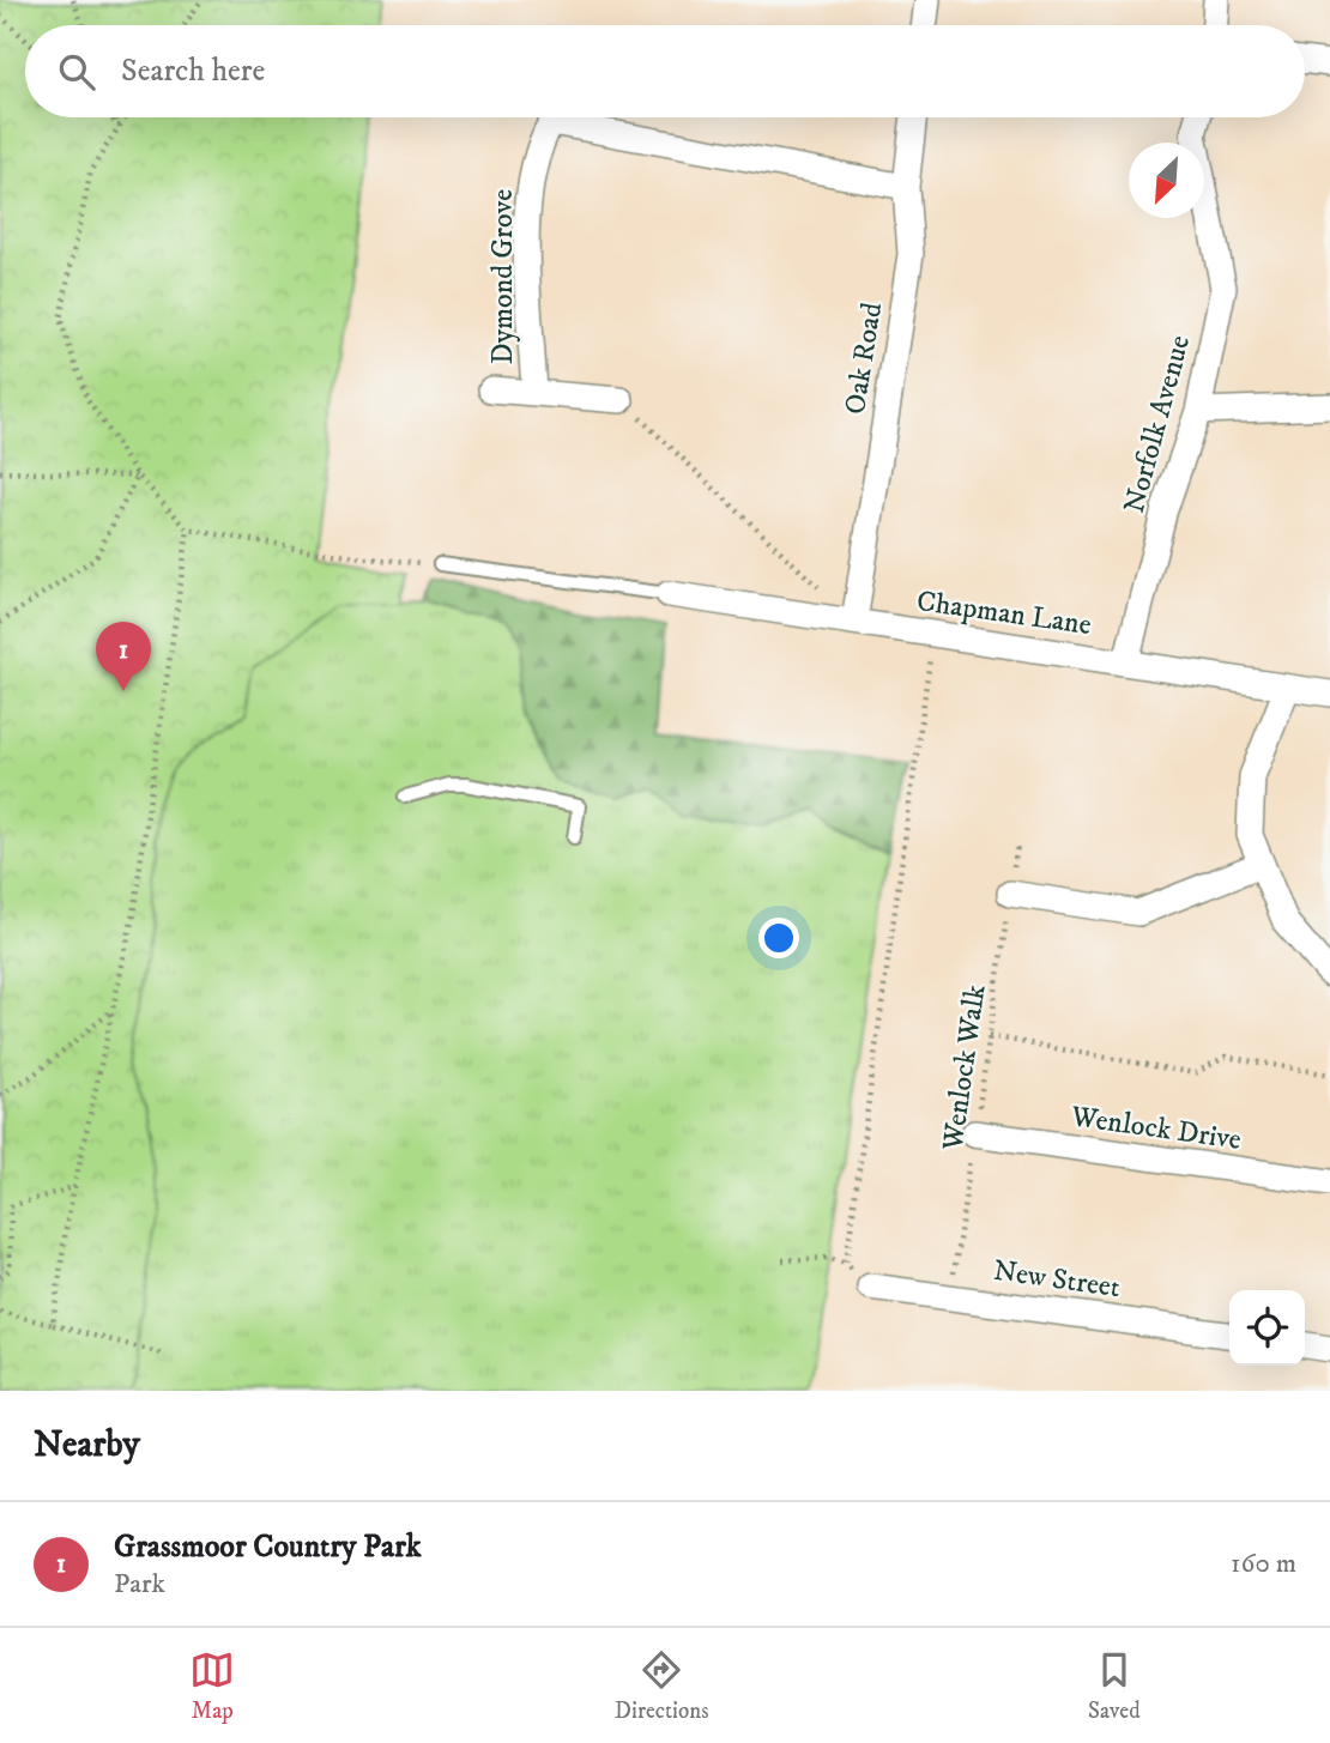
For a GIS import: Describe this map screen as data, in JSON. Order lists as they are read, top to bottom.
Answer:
{
  "streets": {
    "street": [
      "Dymond Grove",
      "Oak Road",
      "Norfolk Avenue",
      "Chapman Lane",
      "Wenlock Drive",
      "New Street"
    ],
    "path": ["Wenlock Walk"]
  },
  "crossings": [
    ["Dymond Grove", "Oak Road"],
    ["Oak Road", "Chapman Lane"],
    ["Norfolk Avenue", "Chapman Lane"],
    ["Wenlock Walk", "Wenlock Drive"],
    ["Wenlock Walk", "New Street"]
  ],
  "north": "bottom left",
  "page": {
    "search": "Search here",
    "pins": "1",
    "heading": "Nearby",
    "list": [
      {
        "mark": "1",
        "name": "Grassmoor Country Park",
        "note": "Park",
        "value": "160 m"
      }
    ],
    "nav": ["Map", "Directions", "Saved"]
  }
}
